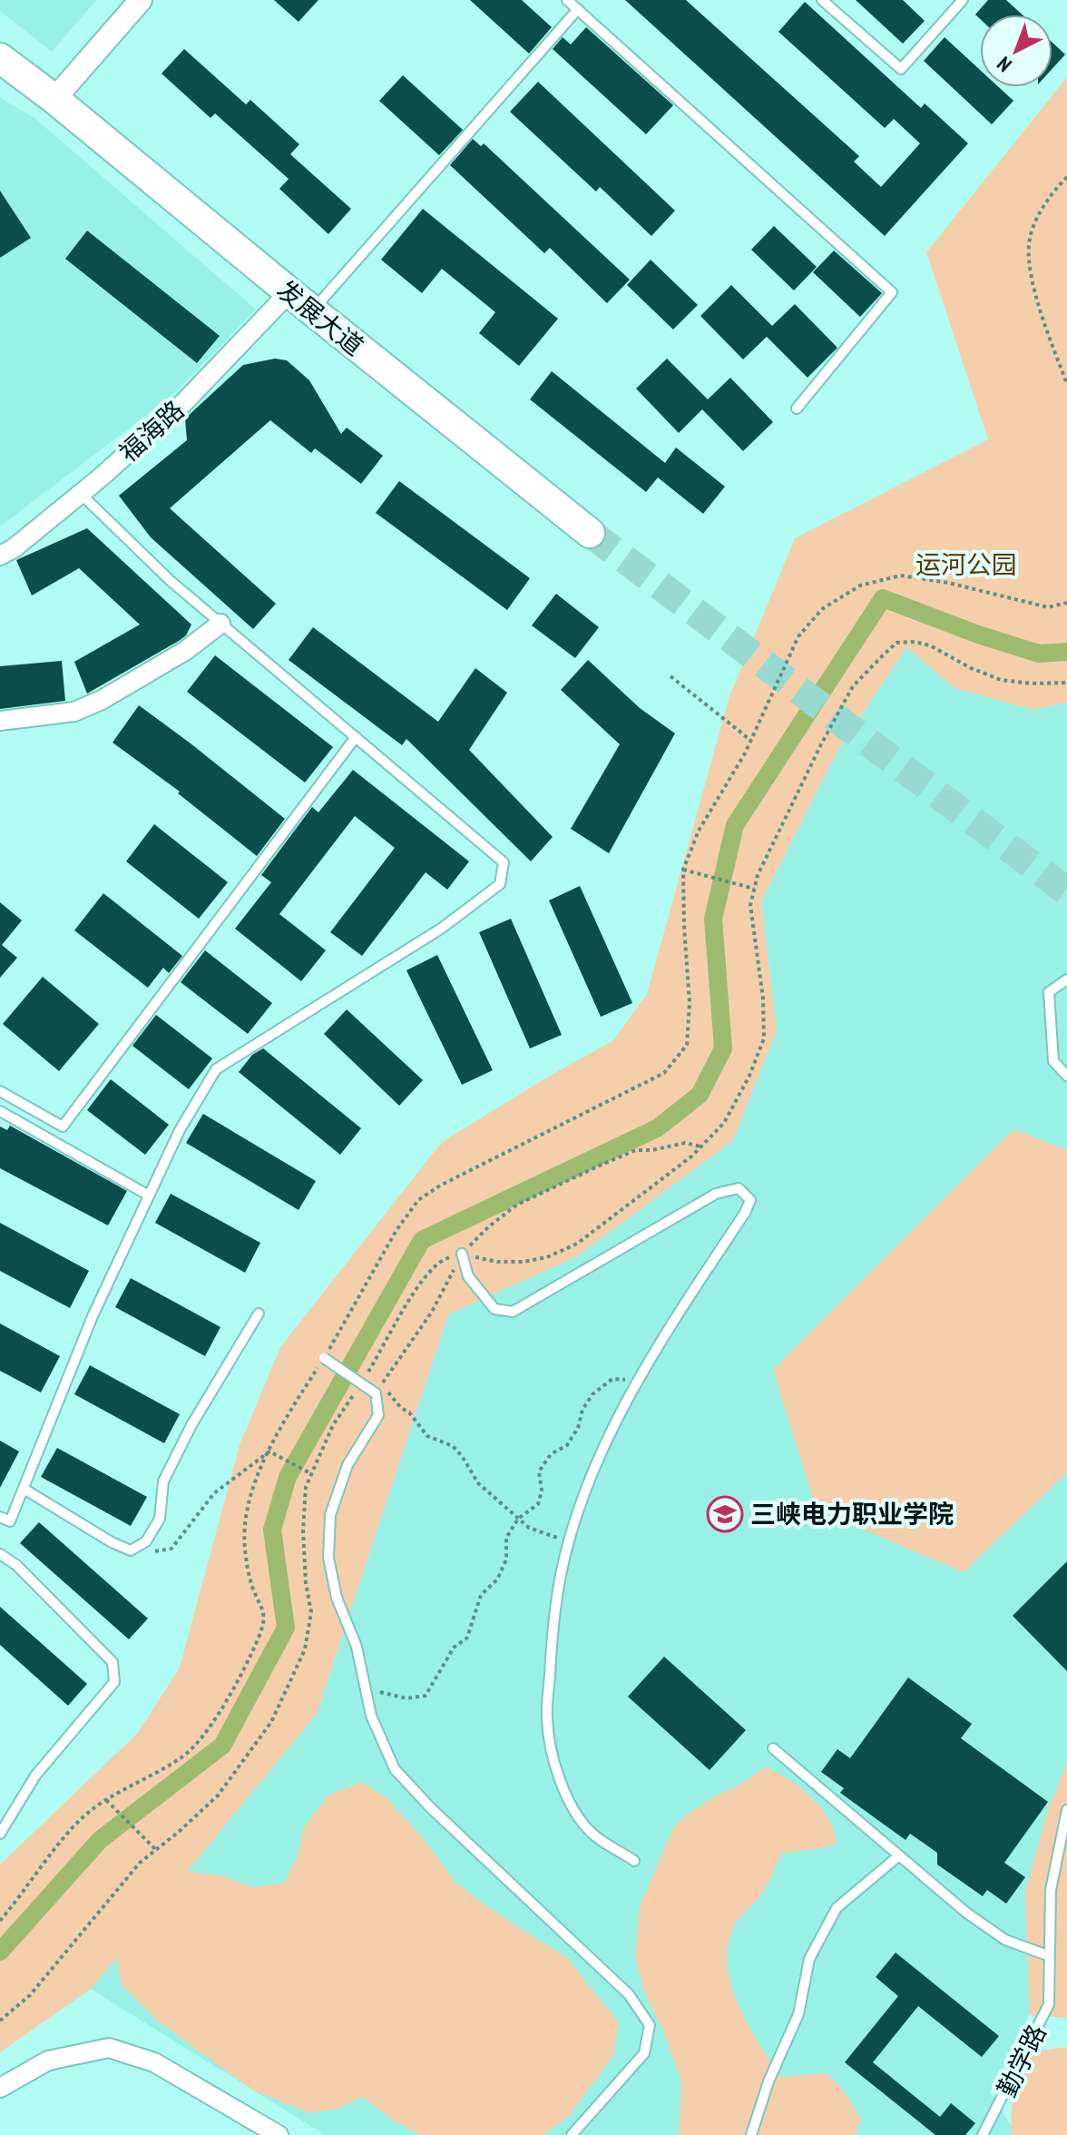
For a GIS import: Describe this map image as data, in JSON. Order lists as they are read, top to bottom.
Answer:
{
  "streets": {
    "main road": ["发展大道"],
    "street": ["福海路"],
    "lane": ["勤学路"]
  },
  "crossings": [
    ["发展大道", "福海路"]
  ],
  "parks": ["运河公园"],
  "places": {
    "school or university": ["三峡电力职业学院"]
  },
  "north": "bottom left"
}
